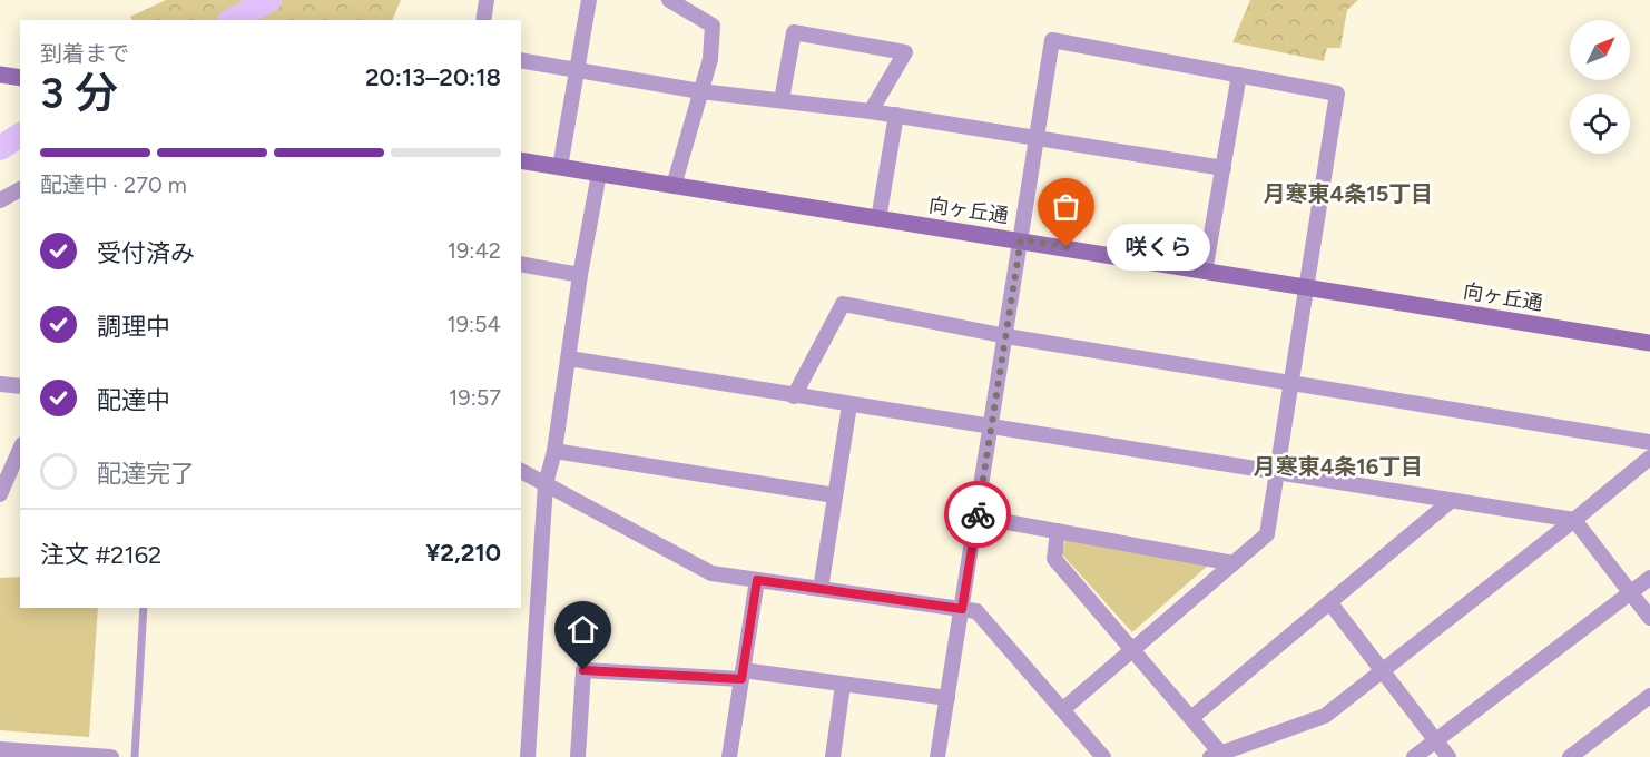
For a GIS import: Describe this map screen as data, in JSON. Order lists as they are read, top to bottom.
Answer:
{
  "streets": {
    "street": ["向ヶ丘通"]
  },
  "districts": ["月寒東4条15丁目", "月寒東4条16丁目"],
  "places": ["咲くら"],
  "north": "top right",
  "page": {
    "heading": ["3 分", "到着まで", "20:13–20:18"],
    "panel": ["注文 #2162", "¥2,210"],
    "bar": "配達中 · 270 m",
    "list": [
      ["受付済み", "19:42"],
      ["調理中", "19:54"],
      ["配達中", "19:57"],
      "配達完了"
    ],
    "bubble": "咲くら"
  }
}
